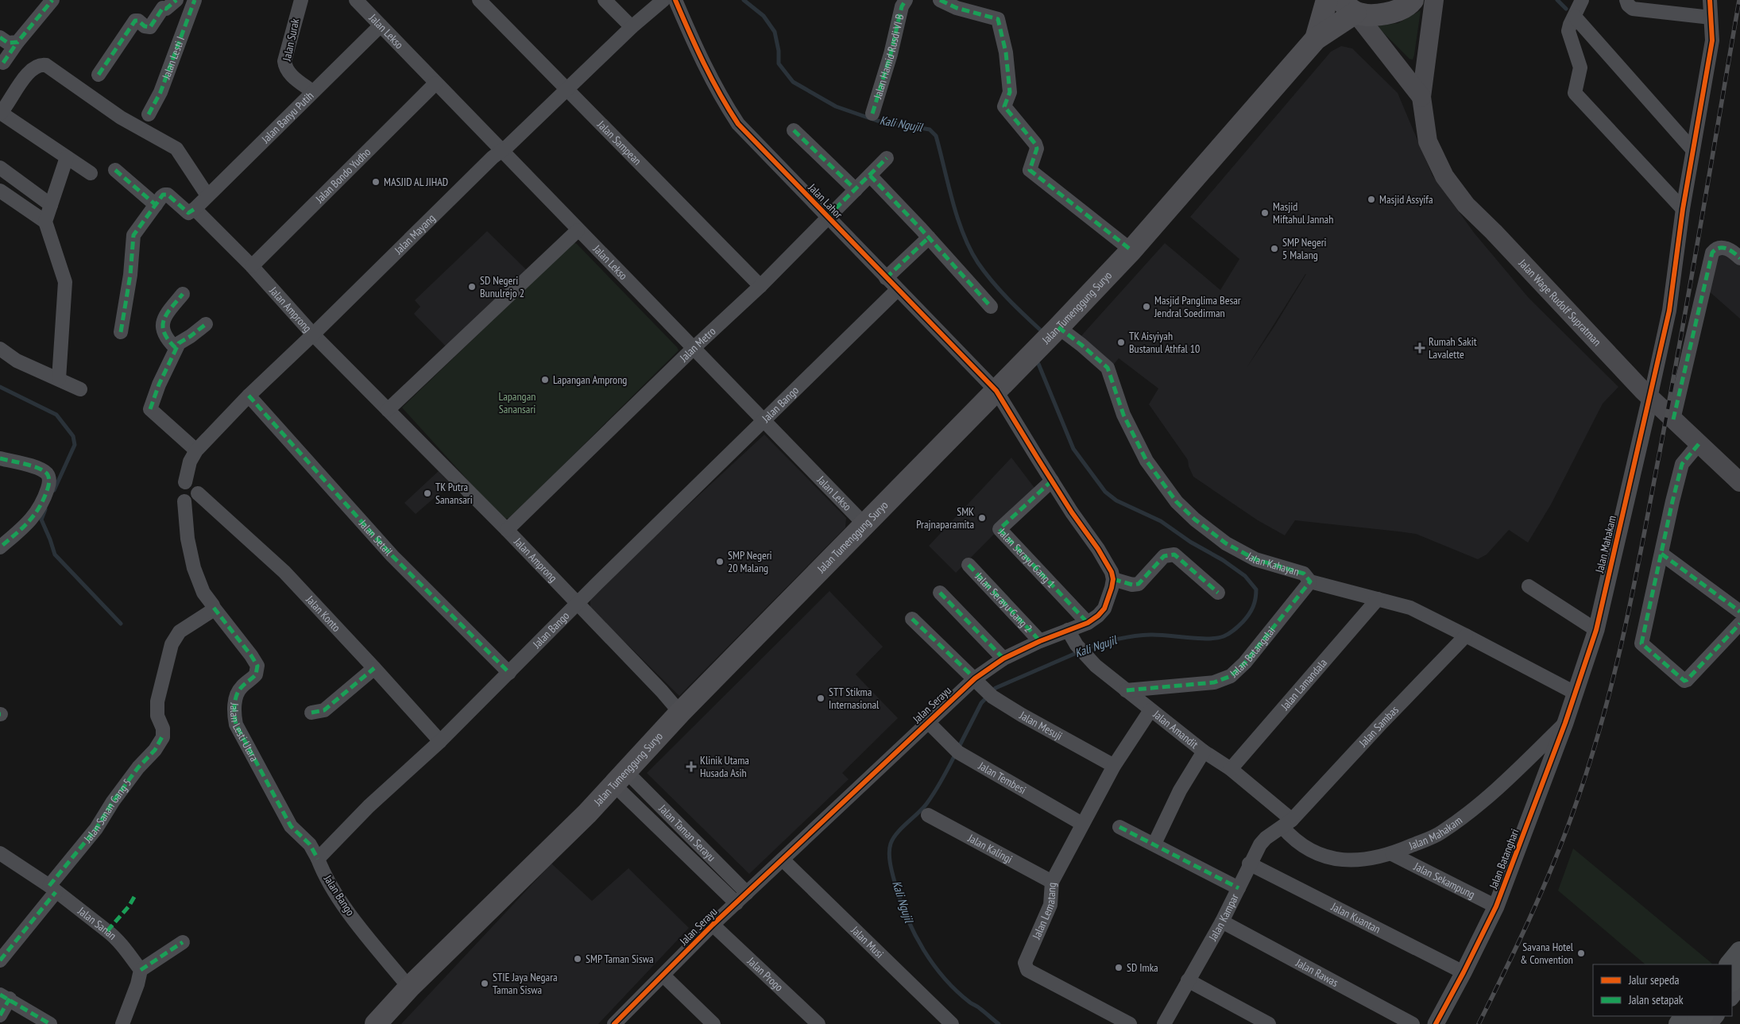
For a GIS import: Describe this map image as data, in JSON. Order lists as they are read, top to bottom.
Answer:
{
  "streets": {
    "highway": ["Jalan Tumenggung Suryo"],
    "main road": ["Jalan Wage Rudolf Supratman"],
    "street": [
      "Jalan Lekso",
      "Jalan Surak",
      "Jalan Hamid Rusdi VI B",
      "Jalan Lesti I",
      "Jalan Banyu Putih",
      "Jalan Sampean",
      "Jalan Bondo Yudho",
      "Jalan Lahor",
      "Jalan Mayang",
      "Jalan Amprong",
      "Jalan Metro",
      "Jalan Bango",
      "Jalan Setail",
      "Jalan Mahakam",
      "Jalan Serayu Gang 1",
      "Jalan Kahayan",
      "Jalan Serayu Gang 2",
      "Jalan Konto",
      "Jalan Batangalai",
      "Jalan Lamandala",
      "Jalan Serayu",
      "Jalan Mesuji",
      "Jalan Sambas",
      "Jalan Amandit",
      "Jalan Lesti Utara",
      "Jalan Tembesi",
      "Jalan Sanan Gang 5",
      "Jalan Taman Serayu",
      "Jalan Kalingi",
      "Jalan Batanghari",
      "Jalan Sekampung",
      "Jalan Lematang",
      "Jalan Kampar",
      "Jalan Kuantan",
      "Jalan Sanan",
      "Jalan Musi",
      "Jalan Rawas",
      "Jalan Progo"
    ]
  },
  "crossings": [
    ["Jalan Lekso", "Jalan Banyu Putih"],
    ["Jalan Lekso", "Jalan Bondo Yudho"],
    ["Jalan Lekso", "Jalan Mayang"],
    ["Jalan Lekso", "Jalan Tumenggung Suryo"],
    ["Jalan Lekso", "Jalan Metro"],
    ["Jalan Lekso", "Jalan Bango"],
    ["Jalan Surak", "Jalan Banyu Putih"],
    ["Jalan Banyu Putih", "Jalan Amprong"],
    ["Jalan Sampean", "Jalan Mayang"],
    ["Jalan Sampean", "Jalan Metro"],
    ["Jalan Bondo Yudho", "Jalan Amprong"],
    ["Jalan Lahor", "Jalan Tumenggung Suryo"],
    ["Jalan Lahor", "Jalan Metro"],
    ["Jalan Lahor", "Jalan Bango"],
    ["Jalan Mayang", "Jalan Amprong"],
    ["Jalan Mayang", "Jalan Setail"],
    ["Jalan Mayang", "Jalan Konto"],
    ["Jalan Mayang", "Jalan Lesti Utara"],
    ["Jalan Wage Rudolf Supratman", "Jalan Tumenggung Suryo"],
    ["Jalan Wage Rudolf Supratman", "Jalan Mahakam"],
    ["Jalan Tumenggung Suryo", "Jalan Amprong"],
    ["Jalan Tumenggung Suryo", "Jalan Bango"],
    ["Jalan Tumenggung Suryo", "Jalan Kahayan"],
    ["Jalan Tumenggung Suryo", "Jalan Taman Serayu"],
    ["Jalan Amprong", "Jalan Metro"],
    ["Jalan Amprong", "Jalan Bango"],
    ["Jalan Bango", "Jalan Setail"],
    ["Jalan Bango", "Jalan Konto"],
    ["Jalan Bango", "Jalan Lesti Utara"],
    ["Jalan Mahakam", "Jalan Kahayan"],
    ["Jalan Mahakam", "Jalan Sambas"],
    ["Jalan Mahakam", "Jalan Amandit"],
    ["Jalan Mahakam", "Jalan Batanghari"],
    ["Jalan Mahakam", "Jalan Sekampung"],
    ["Jalan Mahakam", "Jalan Kampar"],
    ["Jalan Serayu Gang 1", "Jalan Serayu"],
    ["Jalan Kahayan", "Jalan Batangalai"],
    ["Jalan Kahayan", "Jalan Lamandala"],
    ["Jalan Kahayan", "Jalan Sambas"],
    ["Jalan Kahayan", "Jalan Batanghari"],
    ["Jalan Serayu Gang 2", "Jalan Serayu"],
    ["Jalan Konto", "Jalan Lesti Utara"],
    ["Jalan Batangalai", "Jalan Amandit"],
    ["Jalan Lamandala", "Jalan Amandit"],
    ["Jalan Serayu", "Jalan Mesuji"],
    ["Jalan Serayu", "Jalan Amandit"],
    ["Jalan Serayu", "Jalan Tembesi"],
    ["Jalan Serayu", "Jalan Taman Serayu"],
    ["Jalan Serayu", "Jalan Musi"],
    ["Jalan Serayu", "Jalan Progo"],
    ["Jalan Mesuji", "Jalan Lematang"],
    ["Jalan Sambas", "Jalan Amandit"],
    ["Jalan Sambas", "Jalan Kampar"],
    ["Jalan Amandit", "Jalan Lematang"],
    ["Jalan Amandit", "Jalan Kampar"],
    ["Jalan Lesti Utara", "Jalan Sanan Gang 5"],
    ["Jalan Tembesi", "Jalan Lematang"],
    ["Jalan Sanan Gang 5", "Jalan Sanan"],
    ["Jalan Kalingi", "Jalan Lematang"],
    ["Jalan Batanghari", "Jalan Sekampung"],
    ["Jalan Batanghari", "Jalan Kuantan"],
    ["Jalan Kampar", "Jalan Kuantan"],
    ["Jalan Kampar", "Jalan Rawas"]
  ],
  "water": ["Kali Ngujil"],
  "parks": ["Lapangan Sanansari"],
  "places": {
    "other": [
      "MASJID AL JIHAD",
      "Masjid Assyifa",
      "Masjid Miftahul Jannah",
      "SMP Negeri 5 Malang",
      "SD Negeri Bunulrejo 2",
      "Masjid Panglima Besar Jendral Soedirman",
      "TK Aisyiyah Bustanul Athfal 10",
      "Lapangan Amprong",
      "TK Putra Sanansari",
      "SMK Prajnaparamita",
      "SMP Negeri 20 Malang",
      "STT Stikma Internasional",
      "Savana Hotel & Convention",
      "SMP Taman Siswa",
      "SD Imka",
      "STIE Jaya Negara Taman Siswa"
    ],
    "health": ["Rumah Sakit Lavalette", "Klinik Utama Husada Asih"]
  },
  "legend": ["Jalur sepeda", "Jalan setapak"]
}
